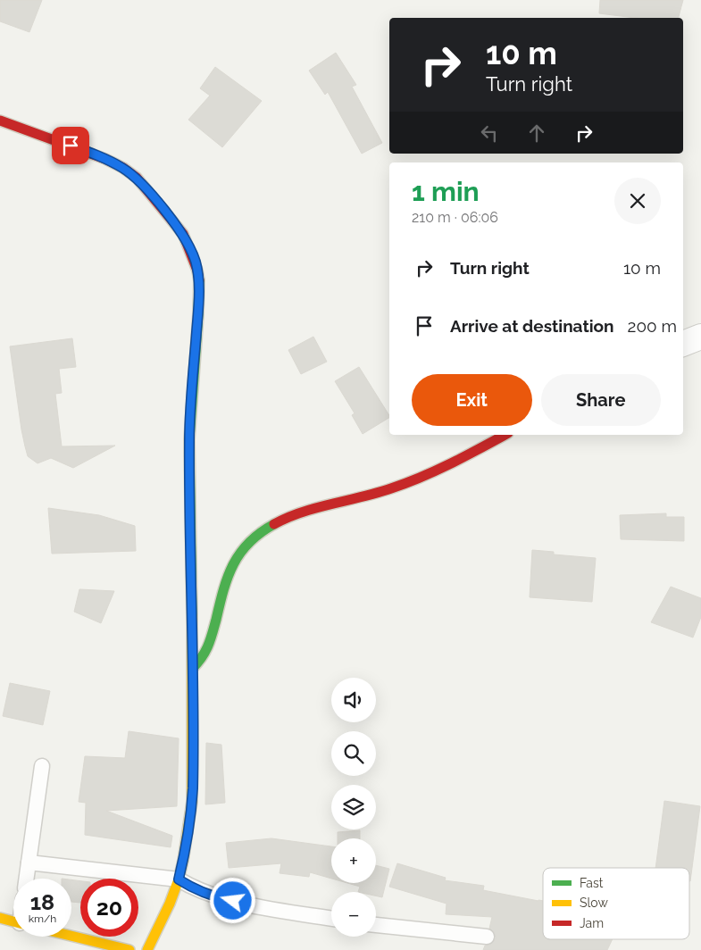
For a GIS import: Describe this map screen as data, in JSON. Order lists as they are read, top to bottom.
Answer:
{
  "legend": ["Fast", "Slow", "Jam"],
  "page": {
    "turn": ["10 m", "Turn right"],
    "heading": ["1 min", "210 m · 06:06"],
    "list": [
      {
        "name": "Turn right",
        "value": "10 m"
      },
      {
        "name": "Arrive at destination",
        "value": "200 m"
      }
    ],
    "buttons": ["Exit", "Share"],
    "map_buttons": ["+", "−"],
    "speed": "18 km/h",
    "limit": "20"
  }
}
